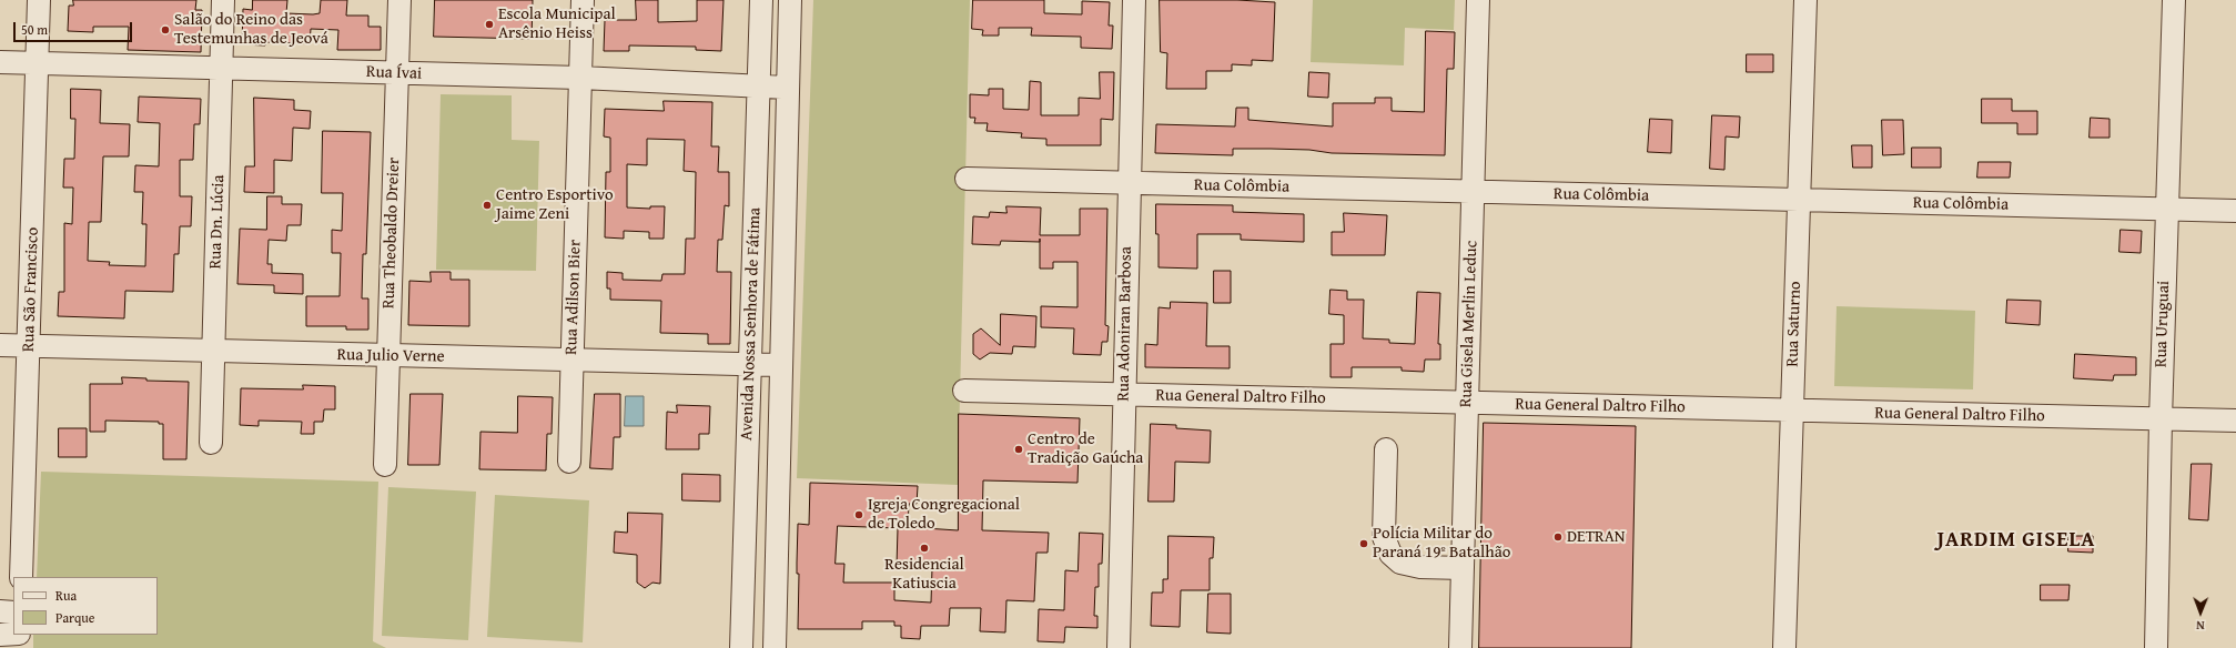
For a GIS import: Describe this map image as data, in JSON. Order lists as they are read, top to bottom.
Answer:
{
  "streets": {
    "street": [
      "Rua Ívai",
      "Rua Colômbia",
      "Rua Dn. Lúcia",
      "Rua Theobaldo Dreier",
      "Rua São Francisco",
      "Rua Adilson Bier",
      "Avenida Nossa Senhora de Fátima",
      "Rua Adoniran Barbosa",
      "Rua Gisela Merlin Leduc",
      "Rua Saturno",
      "Rua Uruguai",
      "Rua Julio Verne",
      "Rua General Daltro Filho"
    ]
  },
  "crossings": [
    ["Rua Ívai", "Rua Dn. Lúcia"],
    ["Rua Ívai", "Rua Theobaldo Dreier"],
    ["Rua Ívai", "Rua São Francisco"],
    ["Rua Ívai", "Rua Adilson Bier"],
    ["Rua Ívai", "Avenida Nossa Senhora de Fátima"],
    ["Rua Colômbia", "Rua Adoniran Barbosa"],
    ["Rua Colômbia", "Rua Gisela Merlin Leduc"],
    ["Rua Colômbia", "Rua Saturno"],
    ["Rua Colômbia", "Rua Uruguai"],
    ["Rua Dn. Lúcia", "Rua Julio Verne"],
    ["Rua Theobaldo Dreier", "Rua Julio Verne"],
    ["Rua São Francisco", "Rua Julio Verne"],
    ["Rua Adilson Bier", "Rua Julio Verne"],
    ["Avenida Nossa Senhora de Fátima", "Rua Julio Verne"],
    ["Rua Adoniran Barbosa", "Rua General Daltro Filho"],
    ["Rua Gisela Merlin Leduc", "Rua General Daltro Filho"],
    ["Rua Saturno", "Rua General Daltro Filho"],
    ["Rua Uruguai", "Rua General Daltro Filho"]
  ],
  "districts": ["JARDIM GISELA"],
  "places": [
    "Escola Municipal Arsênio Heiss",
    "Salão do Reino das Testemunhas de Jeová",
    "Centro Esportivo Jaime Zeni",
    "Centro de Tradição Gaúcha",
    "Igreja Congregacional de Toledo",
    "DETRAN",
    "Polícia Militar do Paraná 19º Batalhão",
    "Residencial Katiuscia"
  ],
  "legend": ["Rua", "Parque"],
  "scale_bar": "50 m",
  "north": "bottom"
}
